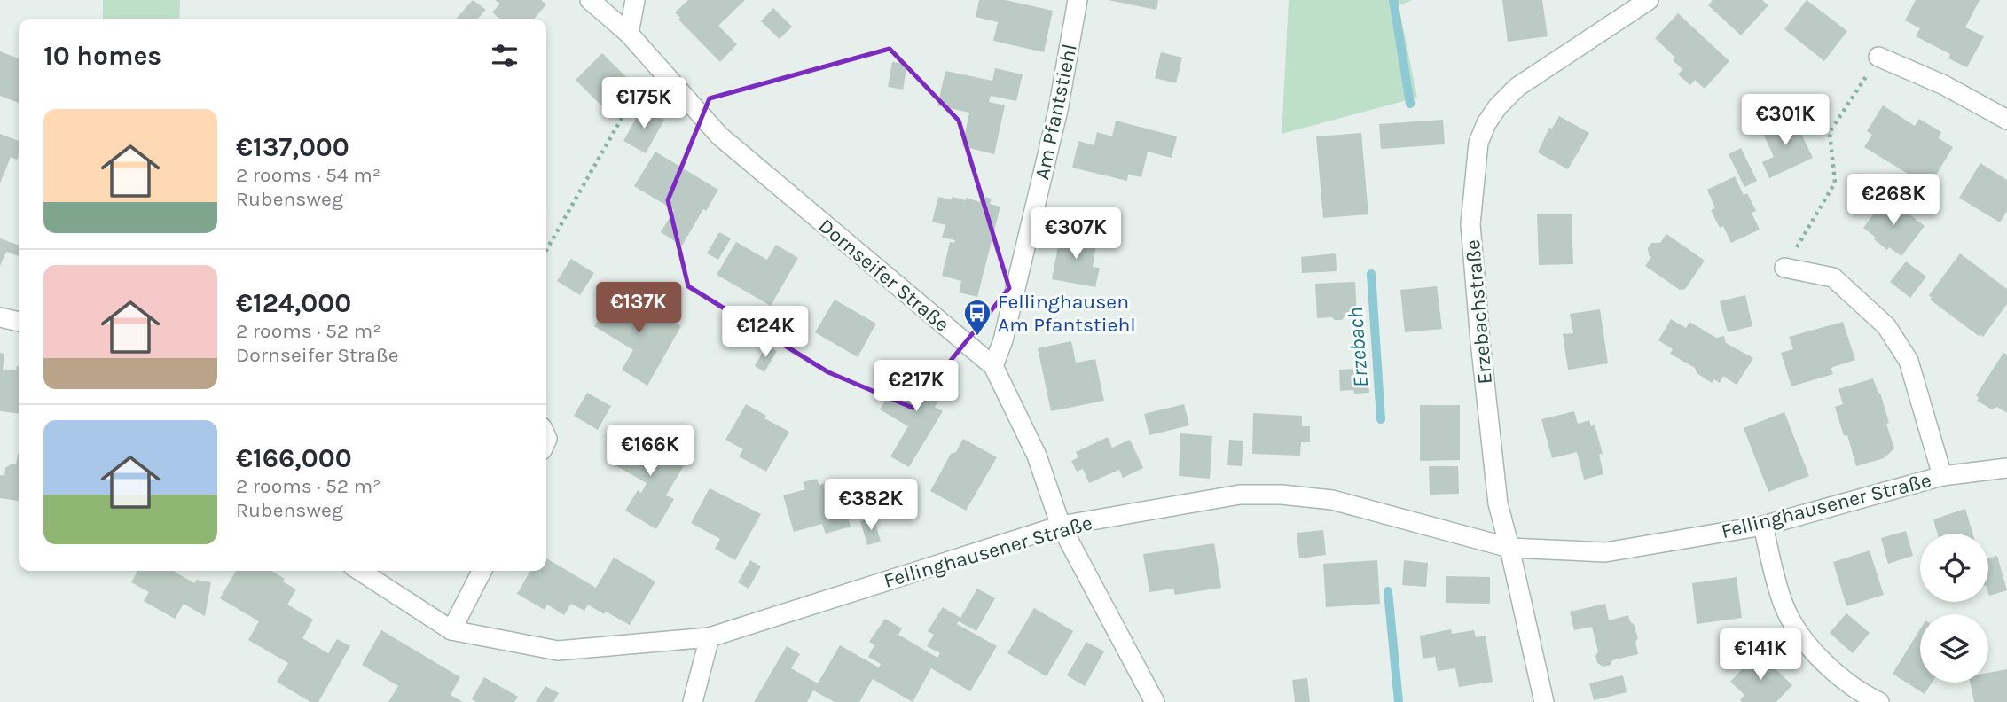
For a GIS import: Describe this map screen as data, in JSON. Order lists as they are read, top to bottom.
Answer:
{
  "streets": {
    "street": [
      "Am Pfantstiehl",
      "Dornseifer Straße",
      "Erzebachstraße",
      "Fellinghausener Straße"
    ]
  },
  "crossings": [
    ["Am Pfantstiehl", "Dornseifer Straße"],
    ["Dornseifer Straße", "Fellinghausener Straße"],
    ["Erzebachstraße", "Fellinghausener Straße"]
  ],
  "water": ["Erzebach"],
  "places": {
    "bus stop": ["Fellinghausen Am Pfantstiehl"]
  },
  "page": {
    "heading": "10 homes",
    "price": [
      "€175K",
      "€301K",
      "€268K",
      "€307K",
      "€137K",
      "€124K",
      "€217K",
      "€166K",
      "€382K",
      "€141K"
    ],
    "list": [
      {
        "name": "€137,000",
        "note": "2 rooms · 54 m² · Rubensweg"
      },
      {
        "name": "€124,000",
        "note": "2 rooms · 52 m² · Dornseifer Straße"
      },
      {
        "name": "€166,000",
        "note": "2 rooms · 52 m² · Rubensweg"
      }
    ]
  }
}
